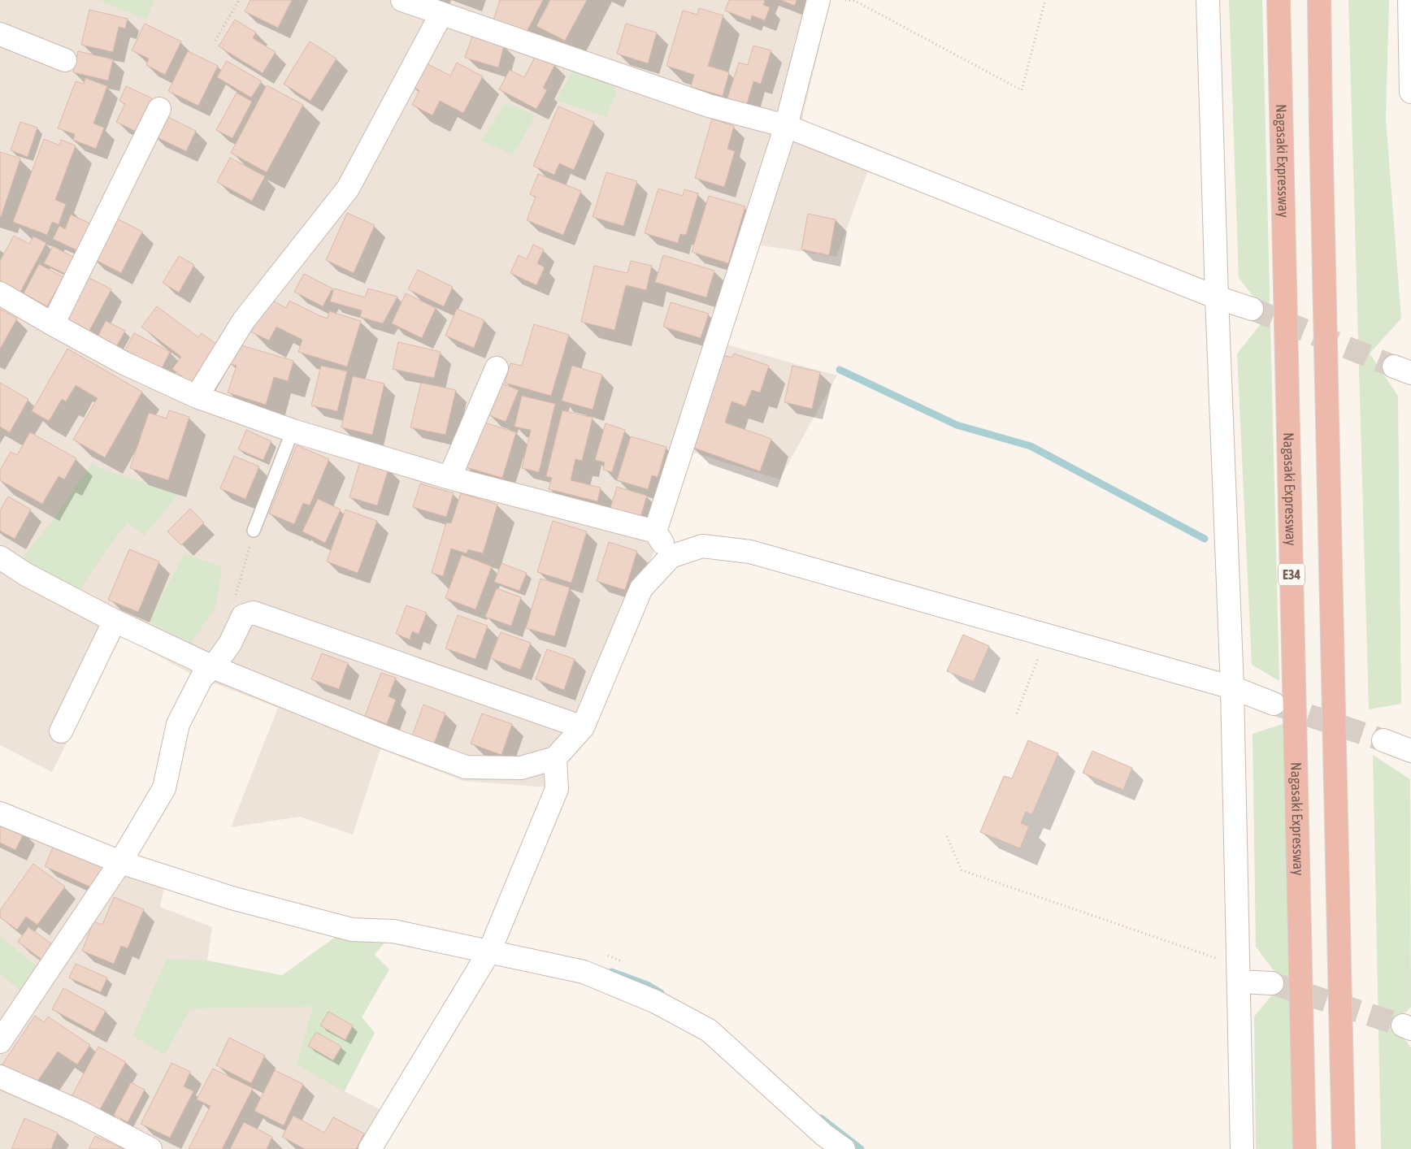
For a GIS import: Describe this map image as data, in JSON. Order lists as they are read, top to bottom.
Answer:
{
  "streets": {
    "highway": ["Nagasaki Expressway", "E34"]
  }
}
